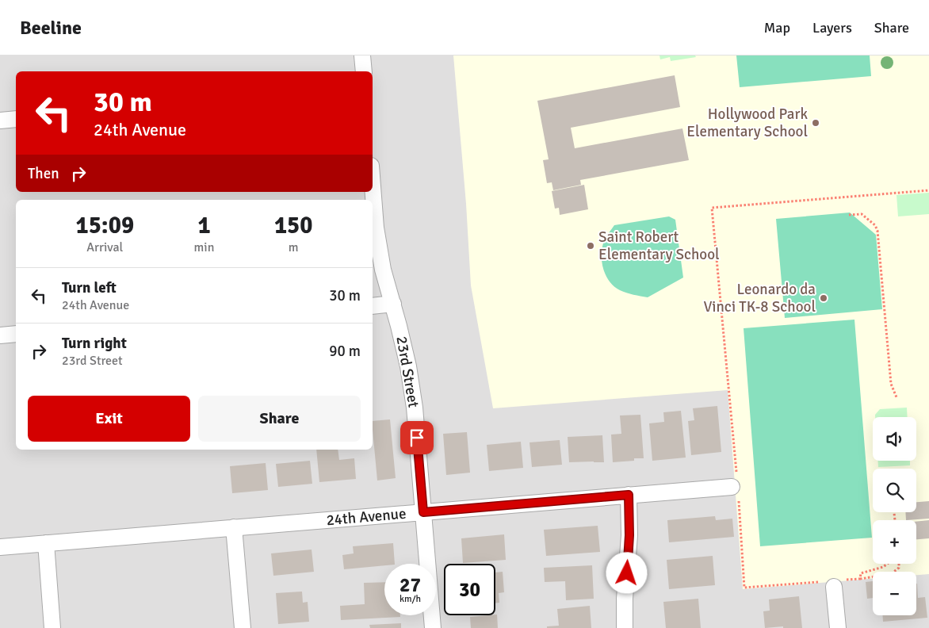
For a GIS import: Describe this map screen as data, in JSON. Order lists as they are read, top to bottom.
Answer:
{
  "streets": {
    "street": ["23rd Street", "24th Avenue"]
  },
  "crossings": [
    ["23rd Street", "24th Avenue"]
  ],
  "places": ["Hollywood Park Elementary School", "Saint Robert Elementary School", "Leonardo da Vinci TK-8 School"],
  "page": {
    "header": "Beeline",
    "nav": ["Map", "Layers", "Share"],
    "turn": ["30 m", "24th Avenue"],
    "then": "Then",
    "eta": [
      "15:09",
      "Arrival",
      "1",
      "min",
      "150",
      "m"
    ],
    "list": [
      {
        "name": "Turn left",
        "note": "24th Avenue",
        "value": "30 m"
      },
      {
        "name": "Turn right",
        "note": "23rd Street",
        "value": "90 m"
      }
    ],
    "buttons": ["Exit", "Share"],
    "map_buttons": ["+", "−"],
    "speed": "27 km/h",
    "limit": "30"
  }
}
